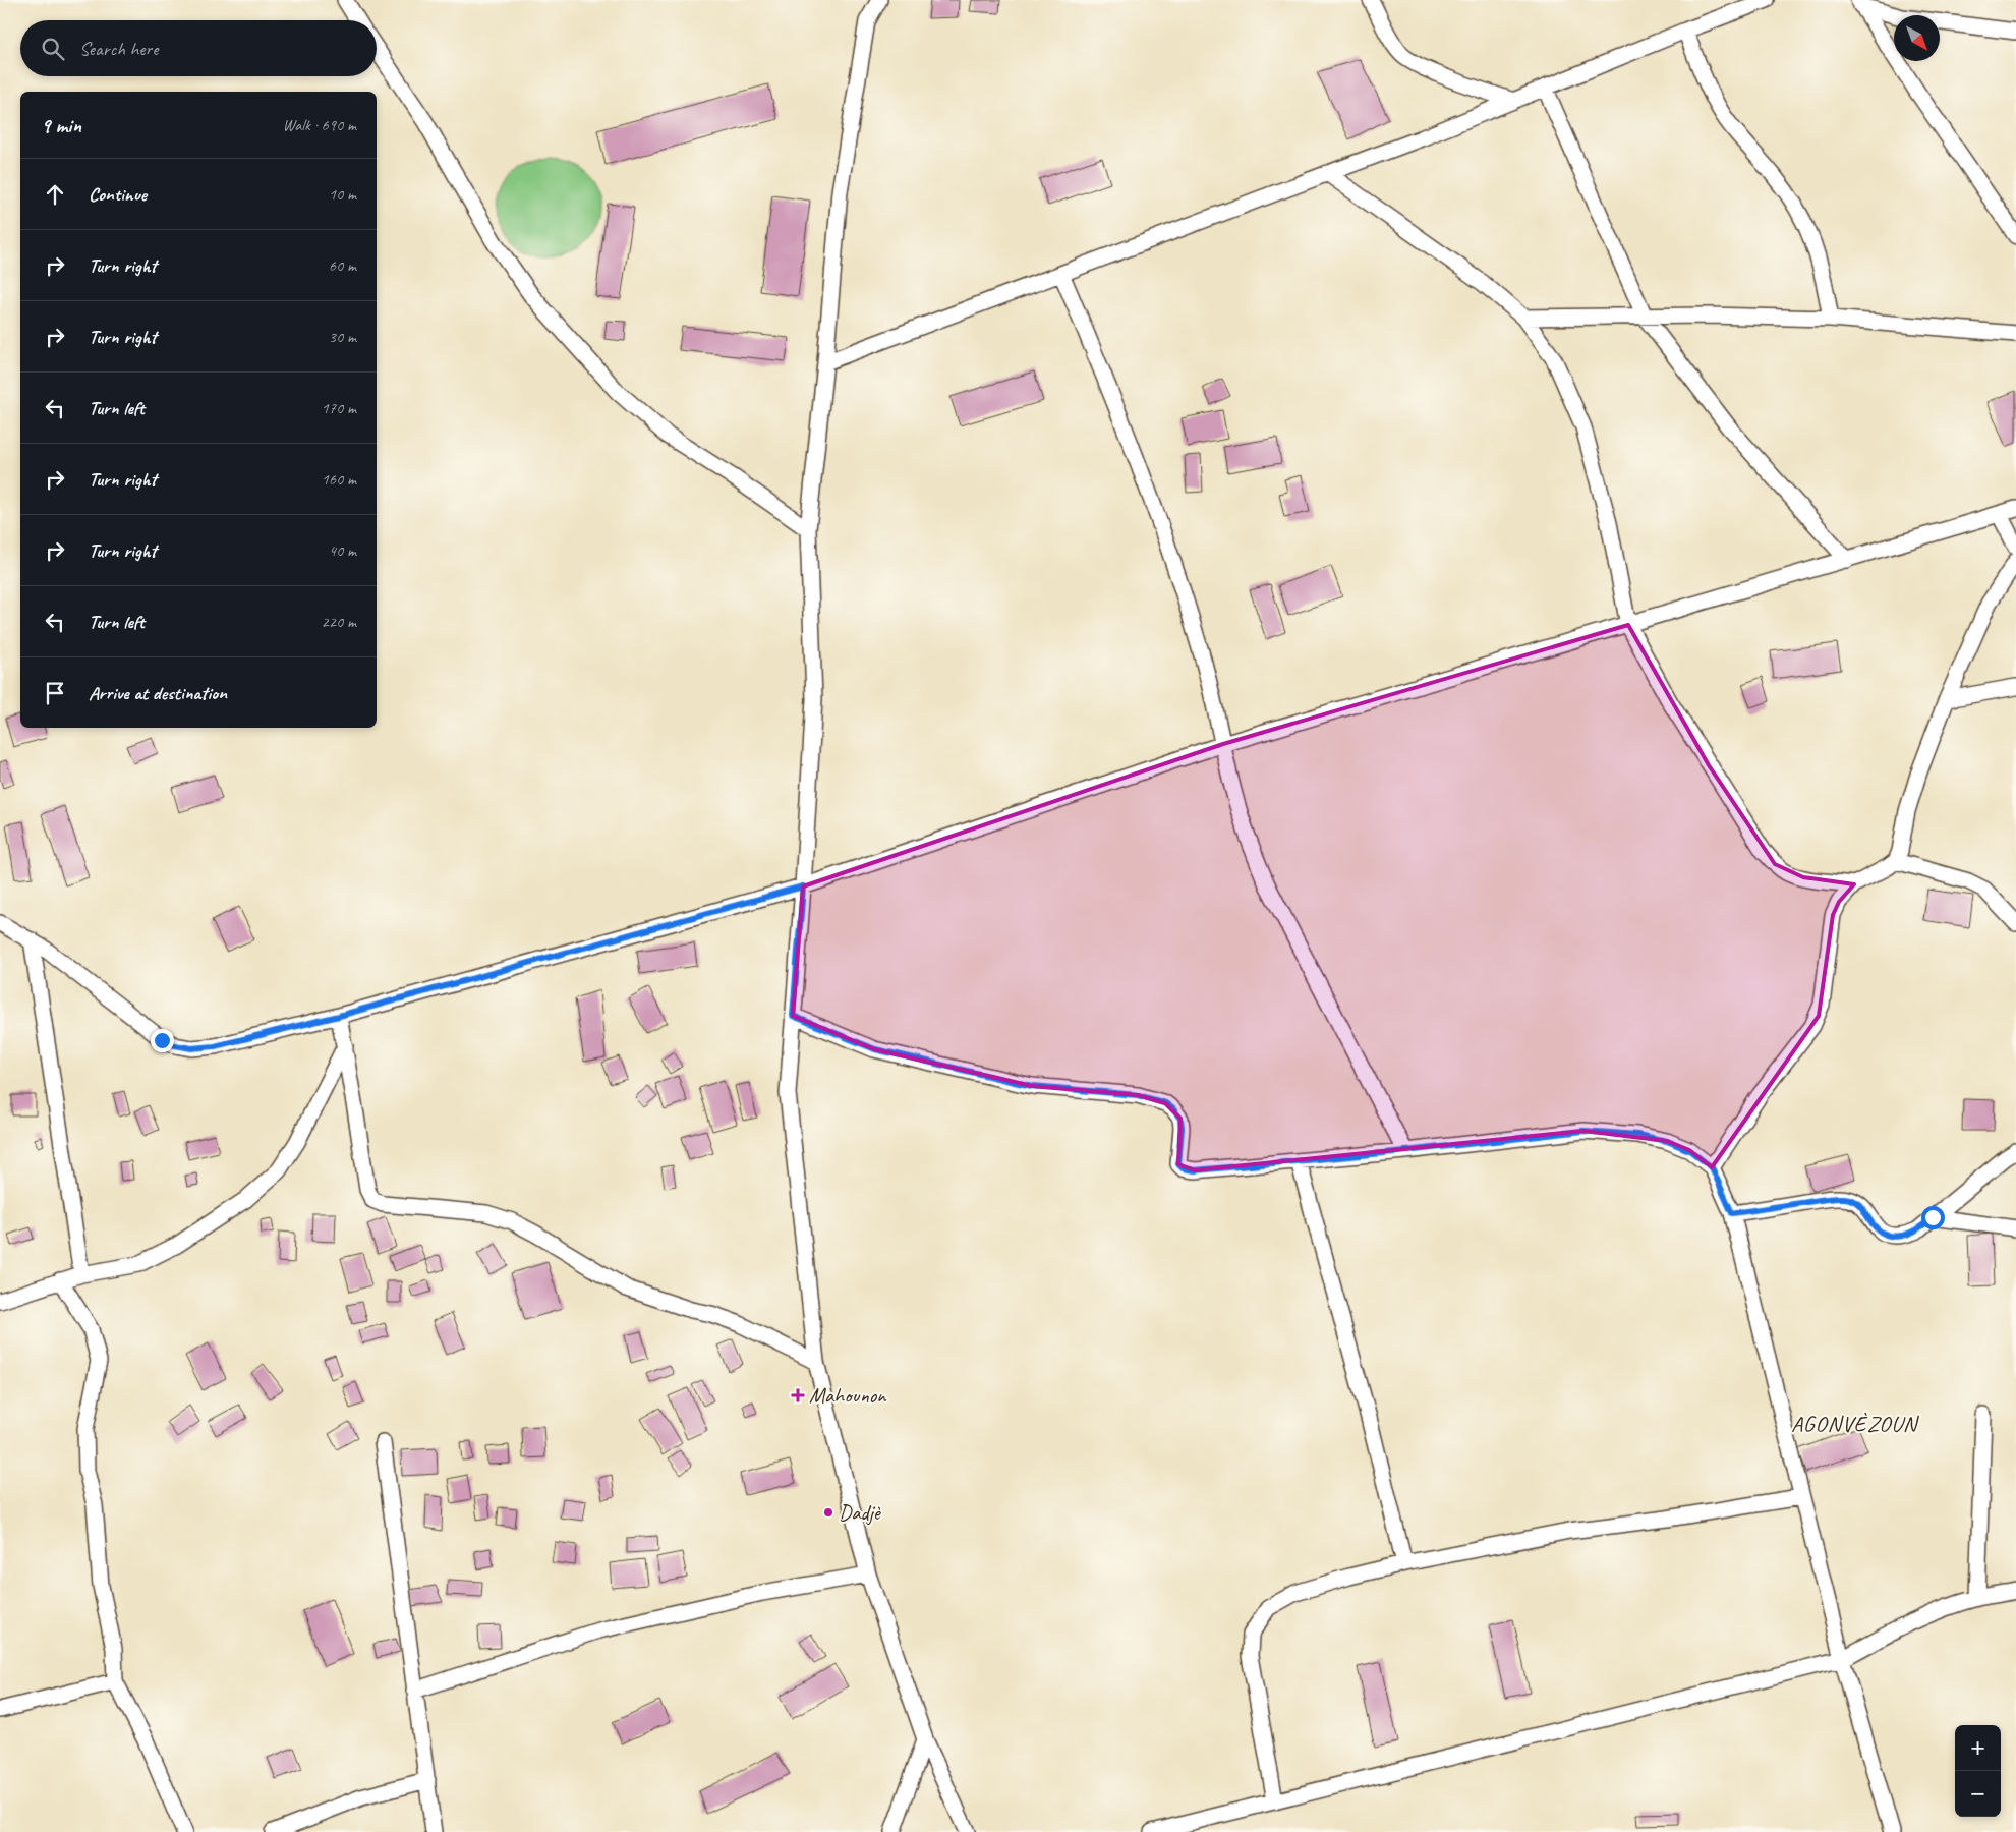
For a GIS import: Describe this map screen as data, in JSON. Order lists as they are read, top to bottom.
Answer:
{
  "districts": ["AGONVÈZOUN"],
  "places": {
    "health": ["Mahounon"],
    "other": ["Dadjè"]
  },
  "north": "bottom right",
  "page": {
    "search": "Search here",
    "heading": ["9 min", "Walk · 690 m"],
    "list": [
      ["Continue", "10 m"],
      ["Turn right", "60 m"],
      ["Turn right", "30 m"],
      ["Turn left", "170 m"],
      ["Turn right", "160 m"],
      ["Turn right", "40 m"],
      ["Turn left", "220 m"],
      "Arrive at destination"
    ],
    "map_buttons": ["+", "−"]
  }
}
